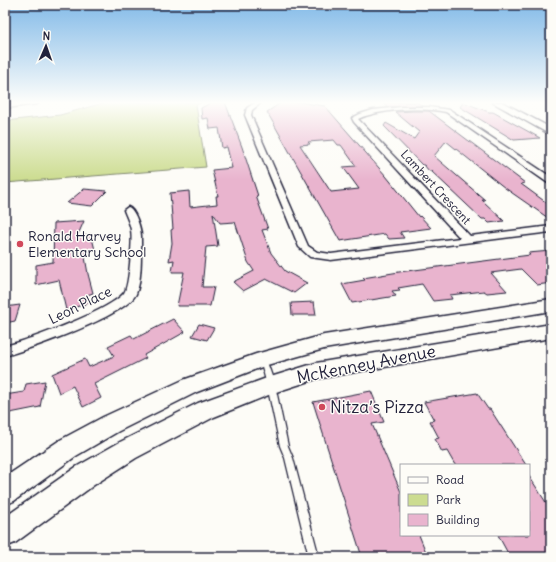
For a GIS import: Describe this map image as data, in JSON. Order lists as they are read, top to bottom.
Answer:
{
  "streets": {
    "main road": ["McKenney Avenue"],
    "street": ["Lambert Crescent", "Leon Place"]
  },
  "places": ["Ronald Harvey Elementary School", "Nitza’s Pizza"],
  "legend": ["Road", "Park", "Building"],
  "north": "top"
}
